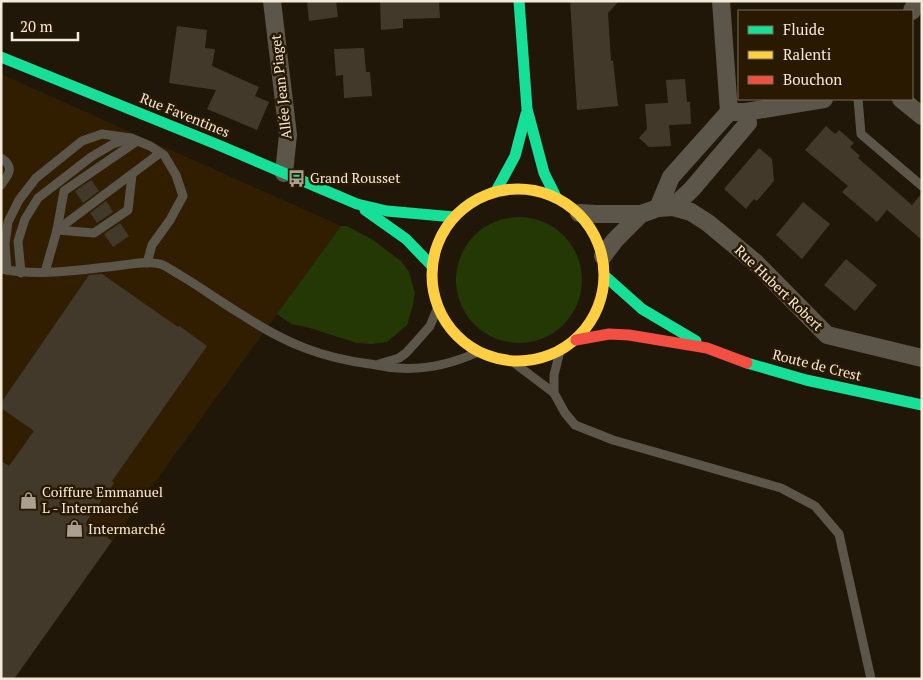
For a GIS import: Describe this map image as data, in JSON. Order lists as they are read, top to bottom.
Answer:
{
  "streets": {
    "main road": ["Rue Faventines", "Route de Crest"],
    "street": ["Allée Jean Piaget", "Rue Hubert Robert"]
  },
  "crossings": [
    ["Allée Jean Piaget", "Rue Faventines"]
  ],
  "places": {
    "bus stop": ["Grand Rousset"],
    "shop": ["Coiffure Emmanuel L - Intermarché", "Intermarché"]
  },
  "legend": ["Fluide", "Ralenti", "Bouchon"],
  "scale_bar": "20 m"
}
